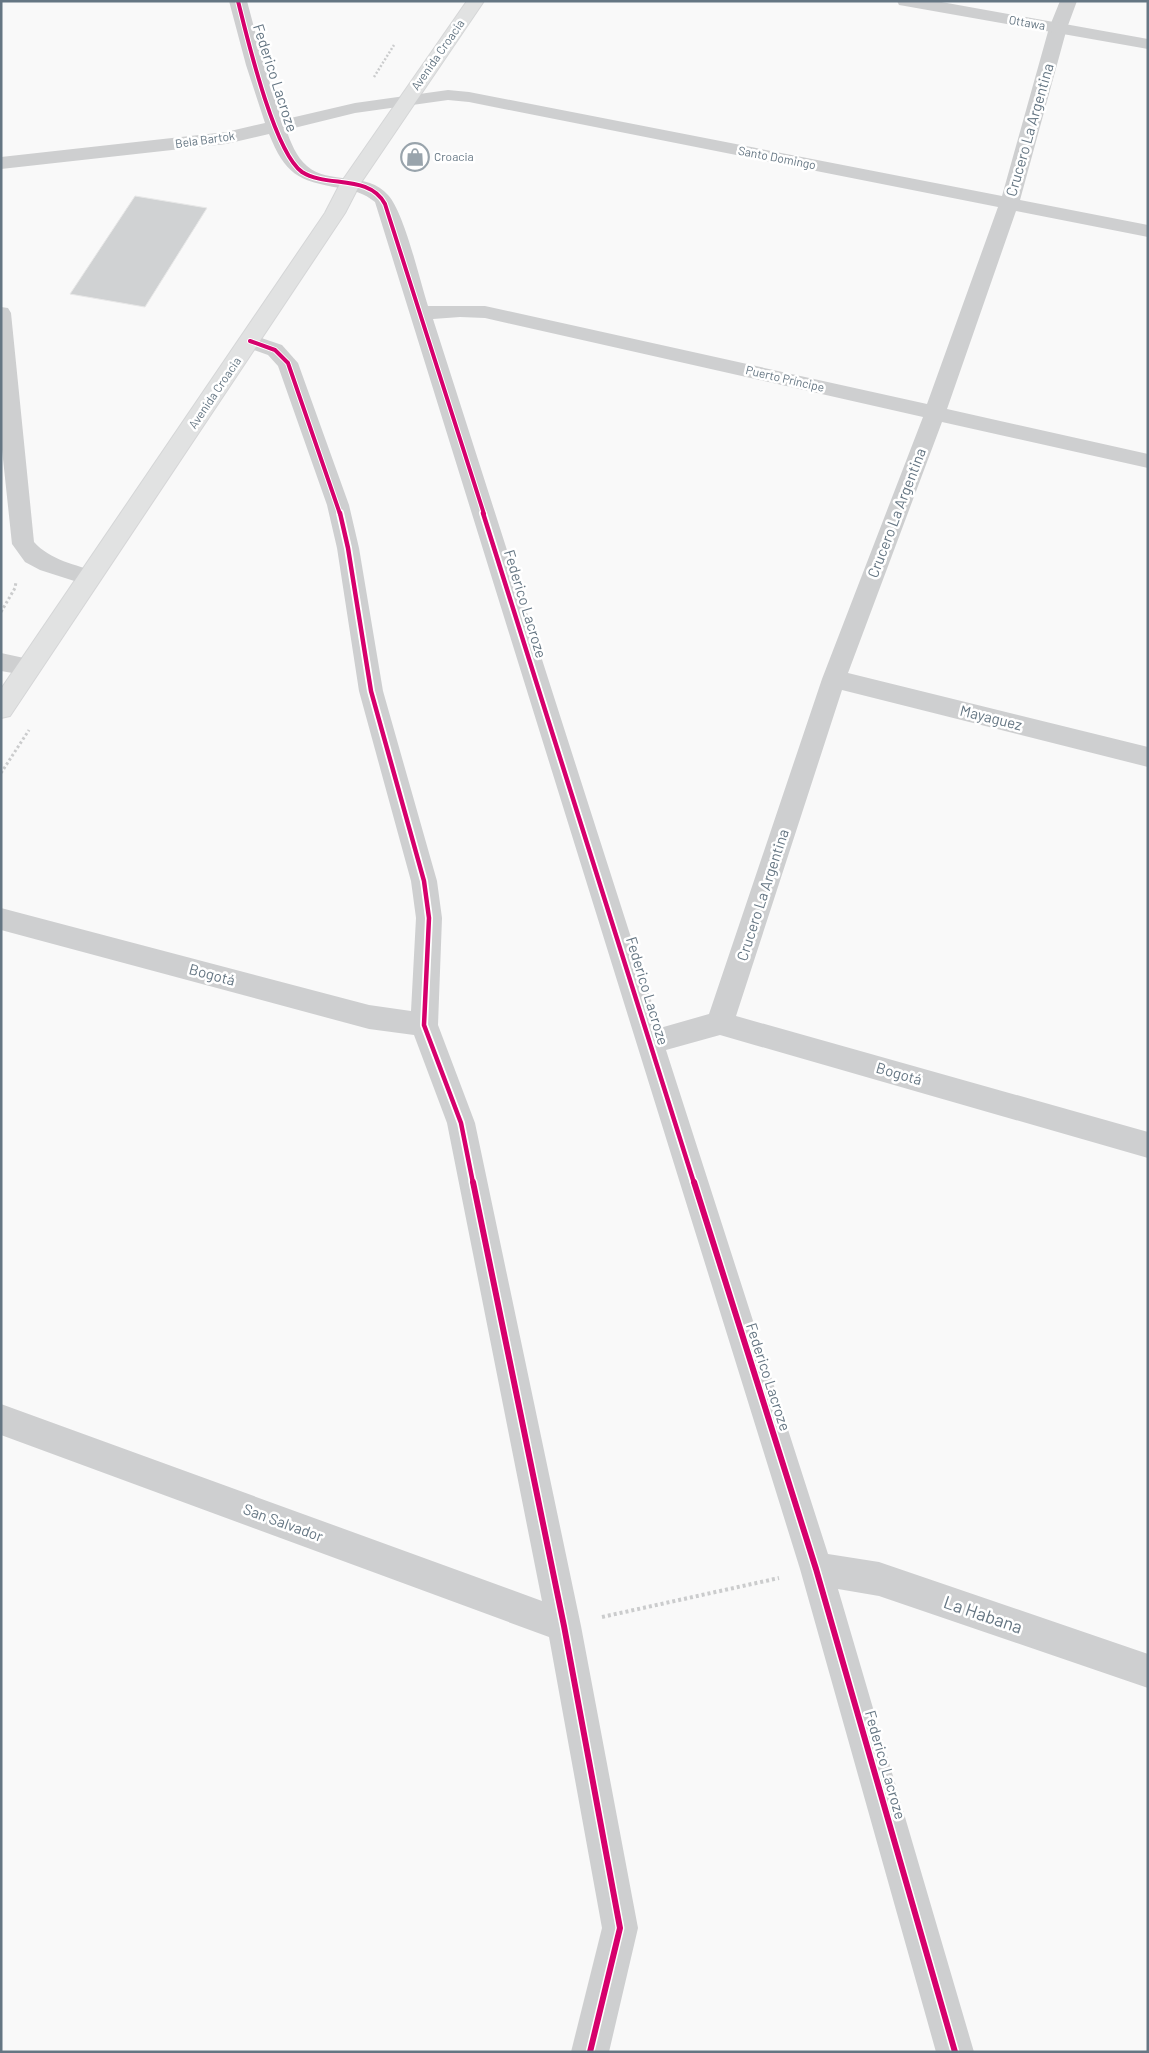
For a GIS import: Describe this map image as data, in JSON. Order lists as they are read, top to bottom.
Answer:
{
  "streets": {
    "main road": ["Avenida Croacia"],
    "street": [
      "Ottawa",
      "Federico Lacroze",
      "Crucero La Argentina",
      "Bela Bartok",
      "Santo Domingo",
      "Puerto Príncipe",
      "Mayaguez",
      "Bogotá",
      "San Salvador",
      "La Habana"
    ]
  },
  "crossings": [
    ["Ottawa", "Crucero La Argentina"],
    ["Avenida Croacia", "Federico Lacroze"],
    ["Avenida Croacia", "Bela Bartok"],
    ["Avenida Croacia", "Santo Domingo"],
    ["Federico Lacroze", "Bela Bartok"],
    ["Federico Lacroze", "Puerto Príncipe"],
    ["Federico Lacroze", "La Habana"],
    ["Crucero La Argentina", "Santo Domingo"],
    ["Crucero La Argentina", "Puerto Príncipe"],
    ["Crucero La Argentina", "Mayaguez"],
    ["Crucero La Argentina", "Bogotá"],
    ["Bela Bartok", "Santo Domingo"]
  ],
  "places": {
    "shop": ["Croacia"]
  }
}
